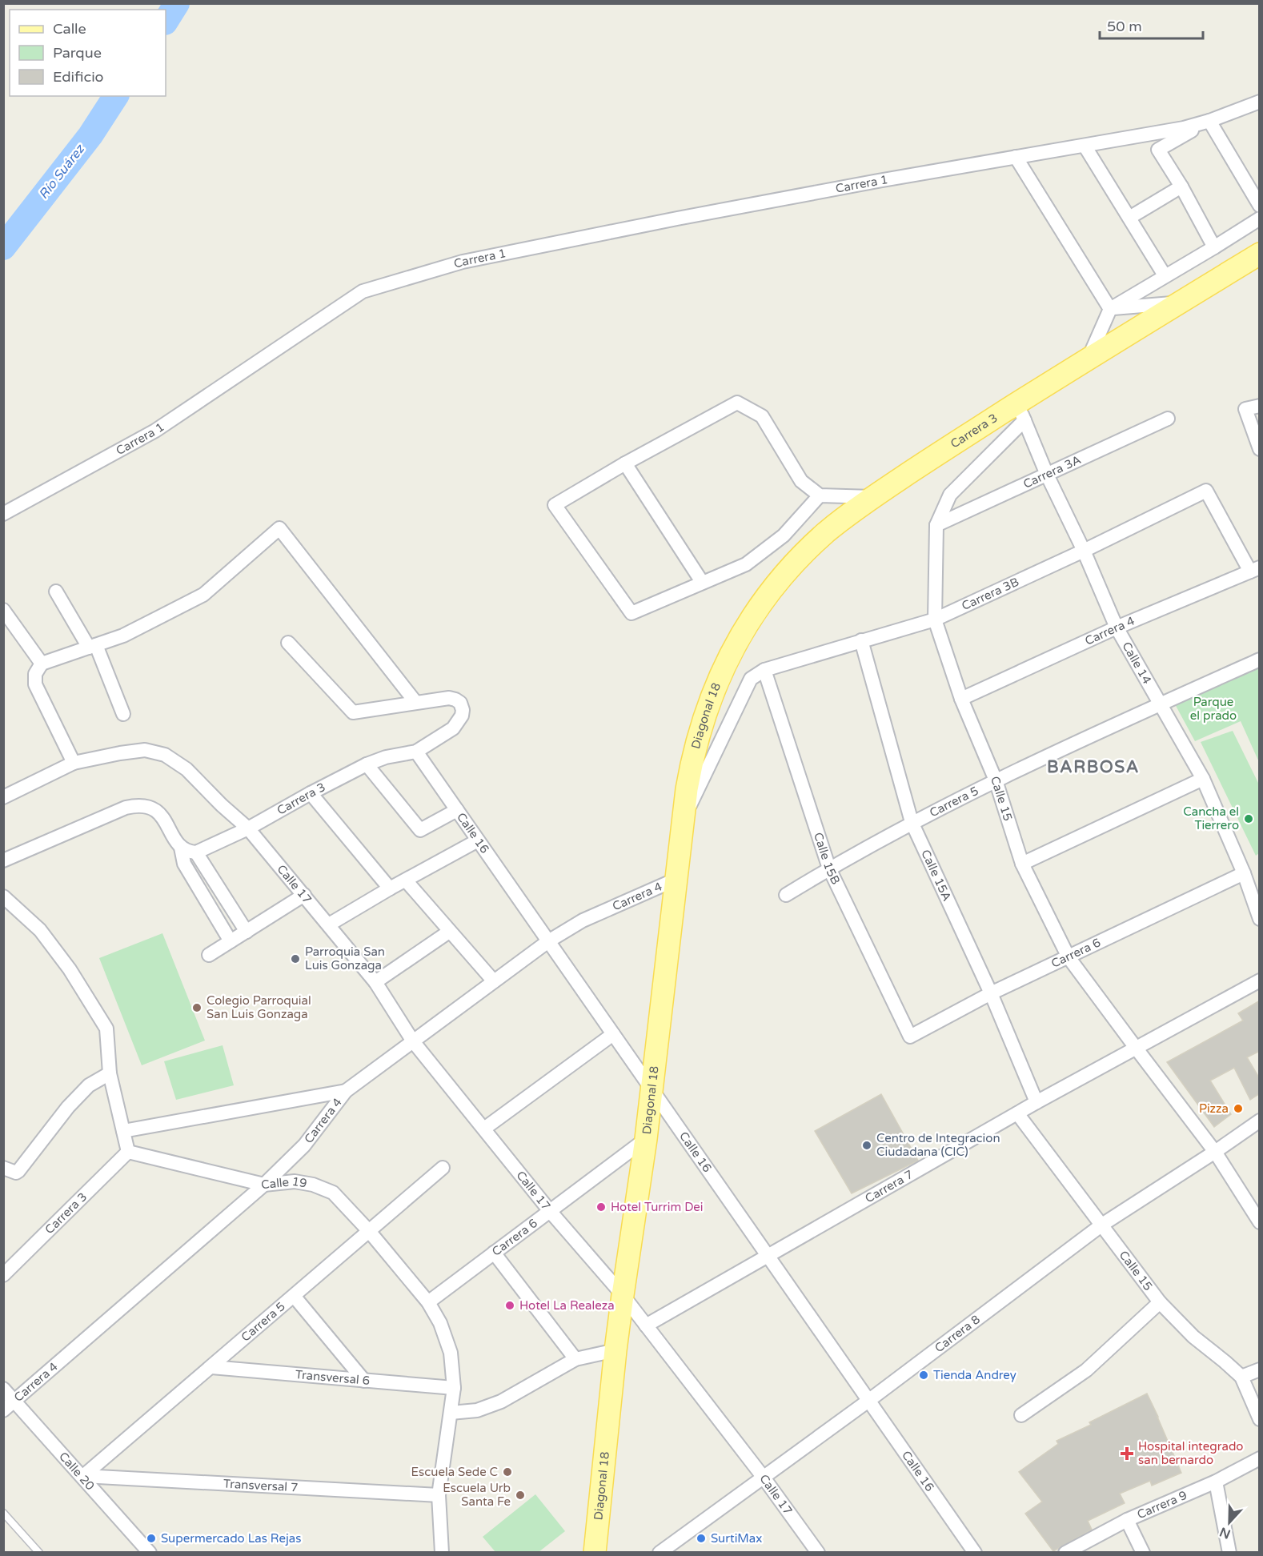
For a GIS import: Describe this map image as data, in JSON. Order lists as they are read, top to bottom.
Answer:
{
  "streets": {
    "main road": ["Carrera 3", "Diagonal 18"],
    "street": [
      "Carrera 1",
      "Carrera 3A",
      "Carrera 3B",
      "Carrera 4",
      "Calle 14",
      "Calle 15",
      "Carrera 5",
      "Calle 16",
      "Calle 15B",
      "Calle 15A",
      "Calle 17",
      "Carrera 6",
      "Calle 19",
      "Carrera 7",
      "Carrera 8",
      "Transversal 6",
      "Calle 20",
      "Transversal 7",
      "Carrera 9"
    ]
  },
  "crossings": [
    ["Carrera 3", "Calle 14"],
    ["Carrera 3", "Diagonal 18"],
    ["Carrera 3", "Calle 16"],
    ["Carrera 3", "Calle 17"],
    ["Carrera 3", "Calle 19"],
    ["Carrera 3A", "Calle 14"],
    ["Carrera 3A", "Calle 15"],
    ["Carrera 3B", "Carrera 4"],
    ["Carrera 3B", "Calle 14"],
    ["Carrera 3B", "Calle 15"],
    ["Carrera 3B", "Calle 15B"],
    ["Carrera 3B", "Calle 15A"],
    ["Carrera 4", "Calle 14"],
    ["Carrera 4", "Diagonal 18"],
    ["Carrera 4", "Calle 15"],
    ["Carrera 4", "Calle 16"],
    ["Carrera 4", "Calle 17"],
    ["Carrera 4", "Calle 19"],
    ["Carrera 4", "Calle 20"],
    ["Calle 14", "Carrera 5"],
    ["Calle 14", "Carrera 6"],
    ["Diagonal 18", "Calle 16"],
    ["Diagonal 18", "Calle 17"],
    ["Diagonal 18", "Carrera 6"],
    ["Calle 15", "Carrera 5"],
    ["Calle 15", "Carrera 6"],
    ["Calle 15", "Carrera 7"],
    ["Calle 15", "Carrera 8"],
    ["Carrera 5", "Calle 15B"],
    ["Carrera 5", "Calle 15A"],
    ["Carrera 5", "Calle 19"],
    ["Carrera 5", "Transversal 6"],
    ["Carrera 5", "Calle 20"],
    ["Carrera 5", "Transversal 7"],
    ["Calle 16", "Carrera 7"],
    ["Calle 16", "Carrera 8"],
    ["Calle 15B", "Carrera 6"],
    ["Calle 15A", "Carrera 6"],
    ["Calle 15A", "Carrera 7"],
    ["Calle 17", "Carrera 6"],
    ["Calle 17", "Carrera 7"],
    ["Calle 17", "Carrera 8"],
    ["Carrera 6", "Calle 19"],
    ["Calle 19", "Transversal 6"],
    ["Calle 19", "Transversal 7"],
    ["Calle 20", "Transversal 7"]
  ],
  "districts": ["BARBOSA"],
  "water": ["Río Suárez"],
  "parks": ["Parque el prado"],
  "places": {
    "other": [
      "Cancha el Tierrero",
      "Parroquia San Luis Gonzaga",
      "Colegio Parroquial San Luis Gonzaga",
      "Pizza",
      "Centro de Integracion Ciudadana (CIC)",
      "Hotel Turrim Dei",
      "Hotel La Realeza",
      "Tienda Andrey",
      "Escuela Sede C",
      "Escuela Urb Santa Fe",
      "Supermercado Las Rejas",
      "SurtiMax"
    ],
    "health": ["Hospital integrado san bernardo"]
  },
  "legend": ["Calle", "Parque", "Edificio"],
  "scale_bar": "50 m",
  "north": "bottom"
}
